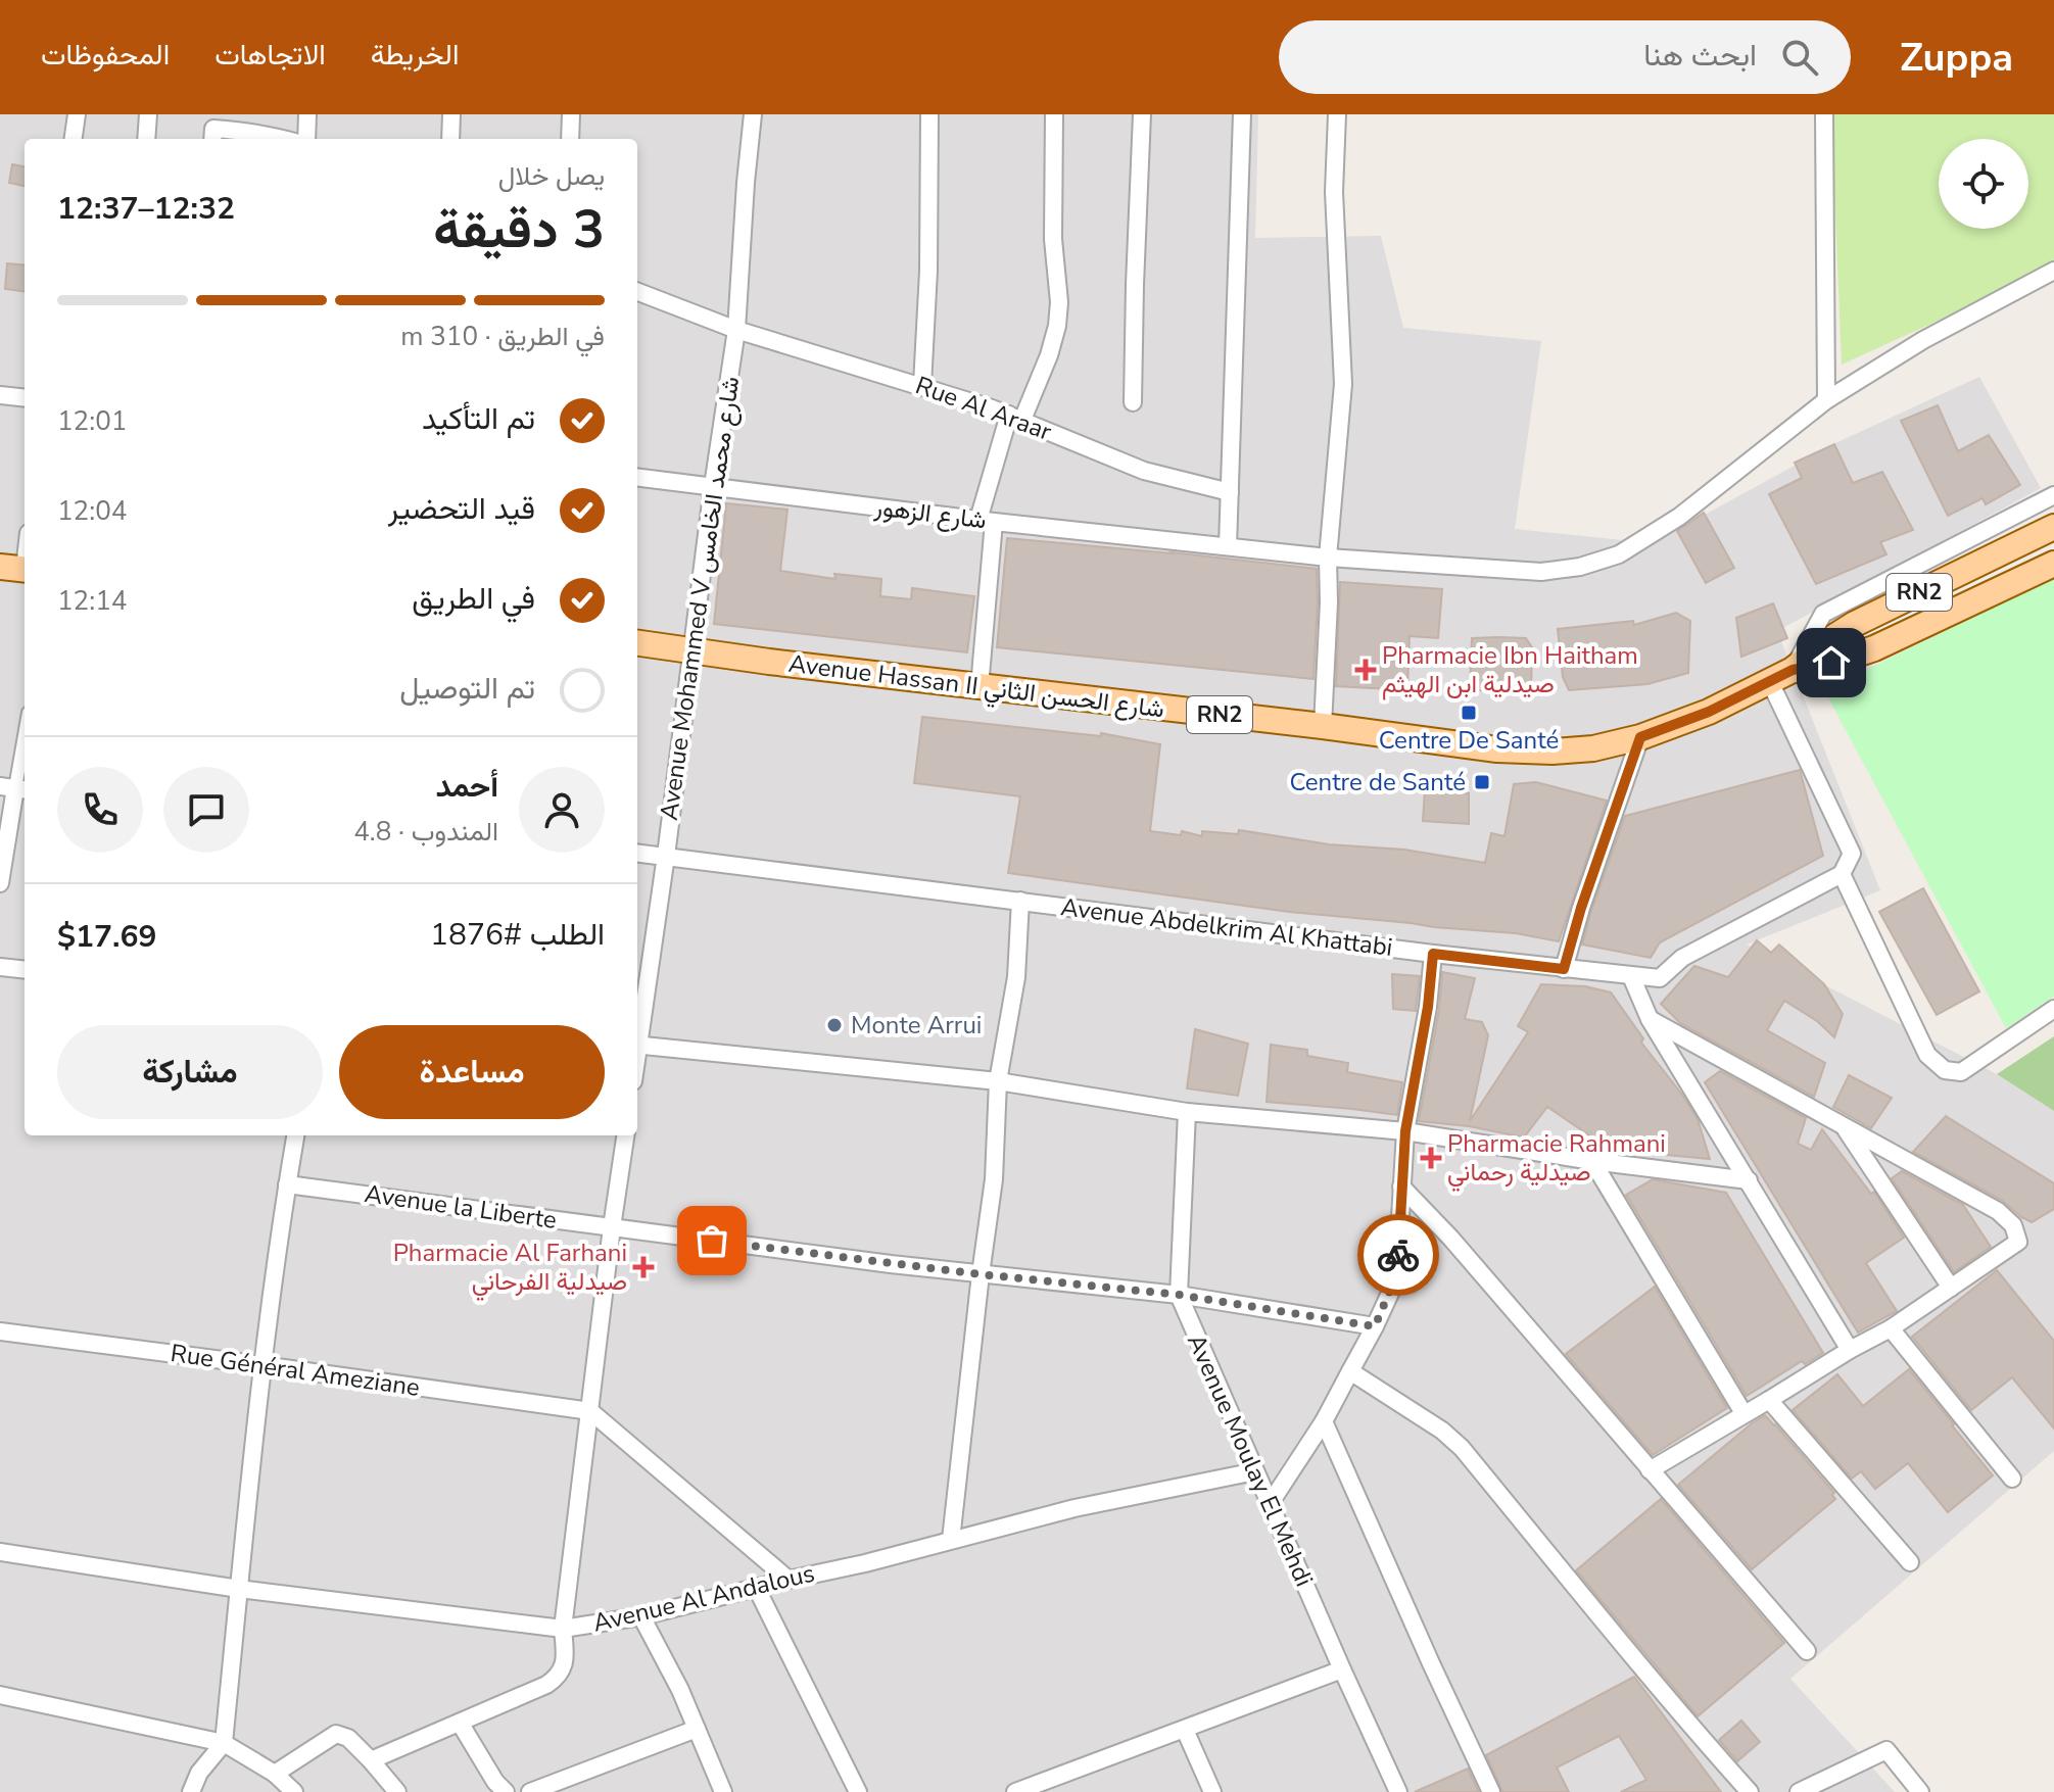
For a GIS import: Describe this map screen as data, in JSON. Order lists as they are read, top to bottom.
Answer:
{
  "streets": {
    "main road": ["RN2", "Avenue Hassan II شارع الحسن الثاني"],
    "street": [
      "Rue Al Araar",
      "شارع الزهور",
      "Avenue Mohammed V شارع محمد الخامس",
      "Avenue Abdelkrim Al Khattabi",
      "Avenue la Liberte",
      "Rue Général Ameziane",
      "Avenue Moulay El Mehdi",
      "Avenue Al Andalous"
    ]
  },
  "crossings": [
    ["Rue Al Araar", "Avenue Mohammed V شارع محمد الخامس"],
    ["شارع الزهور", "Avenue Mohammed V شارع محمد الخامس"],
    ["Avenue Mohammed V شارع محمد الخامس", "Avenue Hassan II شارع الحسن الثاني"],
    ["Avenue Mohammed V شارع محمد الخامس", "Avenue Abdelkrim Al Khattabi"],
    ["Avenue la Liberte", "Avenue Moulay El Mehdi"],
    ["Avenue Moulay El Mehdi", "Avenue Al Andalous"]
  ],
  "places": {
    "health": ["Pharmacie Ibn Haitham صيدلية ابن الهيثم", "Pharmacie Rahmani صيدلية رحماني", "Pharmacie Al Farhani صيدلية الفرحاني"],
    "transit": ["Centre De Santé", "Centre de Santé"],
    "other": ["Monte Arrui"]
  },
  "page": {
    "header": "Zuppa",
    "search": "ابحث هنا",
    "nav": ["الخريطة", "الاتجاهات", "المحفوظات"],
    "heading": ["3 دقيقة", "يصل خلال", "12:32–12:37"],
    "panel": [
      "أحمد",
      "المندوب · 4.8",
      "الطلب #1876",
      "$17.69"
    ],
    "bar": "في الطريق · 310 m",
    "list": [
      ["تم التأكيد", "12:01"],
      ["قيد التحضير", "12:04"],
      ["في الطريق", "12:14"],
      "تم التوصيل"
    ],
    "buttons": ["مساعدة", "مشاركة"]
  }
}
